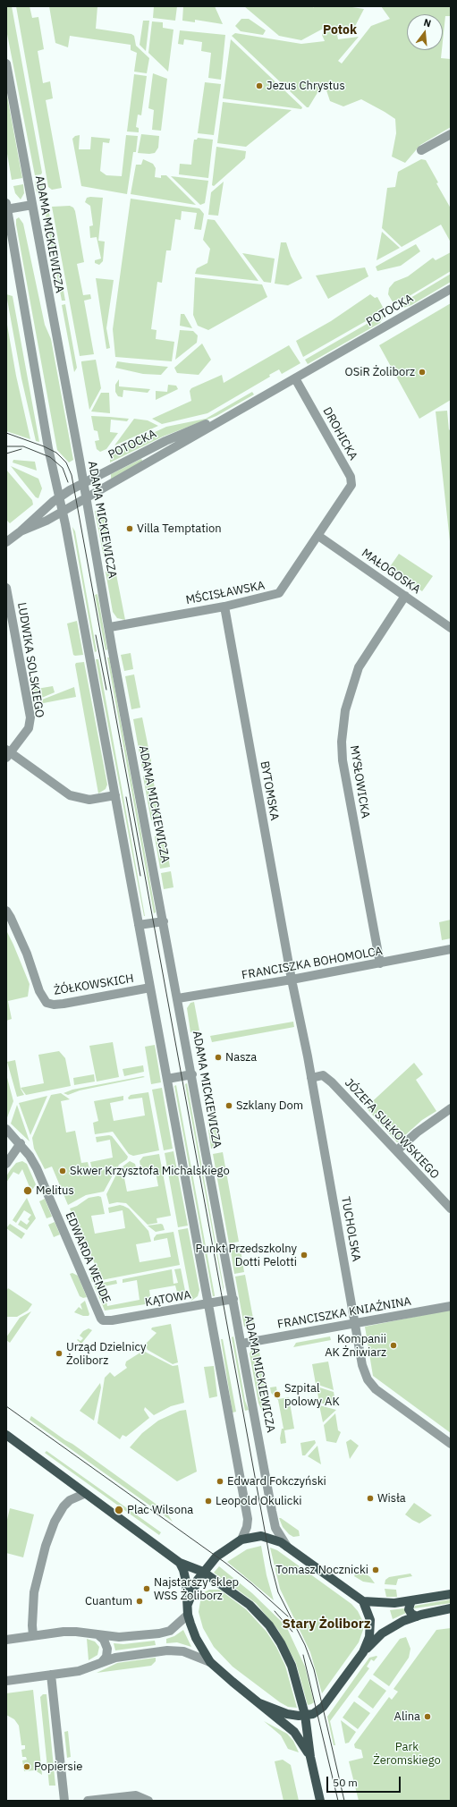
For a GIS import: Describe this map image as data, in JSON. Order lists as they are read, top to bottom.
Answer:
{
  "streets": {
    "street": [
      "ADAMA MICKIEWICZA",
      "POTOCKA",
      "DROHICKA",
      "MAŁOGOSKA",
      "MŚCISŁAWSKA",
      "LUDWIKA SOLSKIEGO",
      "MYSŁOWICKA",
      "BYTOMSKA",
      "FRANCISZKA BOHOMOLCA",
      "ŻÓŁKOWSKICH",
      "JÓZEFA SUŁKOWSKIEGO",
      "TUCHOLSKA",
      "EDWARDA WENDE",
      "KĄTOWA",
      "FRANCISZKA KNIAŹNINA"
    ]
  },
  "crossings": [
    ["ADAMA MICKIEWICZA", "POTOCKA"],
    ["ADAMA MICKIEWICZA", "MŚCISŁAWSKA"],
    ["ADAMA MICKIEWICZA", "FRANCISZKA BOHOMOLCA"],
    ["ADAMA MICKIEWICZA", "KĄTOWA"],
    ["ADAMA MICKIEWICZA", "FRANCISZKA KNIAŹNINA"],
    ["POTOCKA", "DROHICKA"],
    ["DROHICKA", "MŚCISŁAWSKA"],
    ["MAŁOGOSKA", "MŚCISŁAWSKA"],
    ["MAŁOGOSKA", "MYSŁOWICKA"],
    ["MŚCISŁAWSKA", "BYTOMSKA"],
    ["MYSŁOWICKA", "FRANCISZKA BOHOMOLCA"],
    ["BYTOMSKA", "FRANCISZKA BOHOMOLCA"],
    ["BYTOMSKA", "TUCHOLSKA"],
    ["FRANCISZKA BOHOMOLCA", "TUCHOLSKA"],
    ["JÓZEFA SUŁKOWSKIEGO", "TUCHOLSKA"],
    ["TUCHOLSKA", "FRANCISZKA KNIAŹNINA"],
    ["EDWARDA WENDE", "KĄTOWA"]
  ],
  "districts": ["Potok", "Stary Żoliborz"],
  "parks": ["Park Żeromskiego"],
  "places": [
    "Jezus Chrystus",
    "OSiR Żoliborz",
    "Villa Temptation",
    "Nasza",
    "Szklany Dom",
    "Skwer Krzysztofa Michalskiego",
    "Melitus",
    "Punkt Przedszkolny Dotti Pelotti",
    "Kompanii AK Żniwiarz",
    "Urząd Dzielnicy Żoliborz",
    "Szpital polowy AK",
    "Edward Fokczyński",
    "Wisła",
    "Leopold Okulicki",
    "Plac Wilsona",
    "Tomasz Nocznicki",
    "Najstarszy sklep WSS Żoliborz",
    "Cuantum",
    "Alina",
    "Popiersie"
  ],
  "scale_bar": "50 m",
  "north": "top"
}
